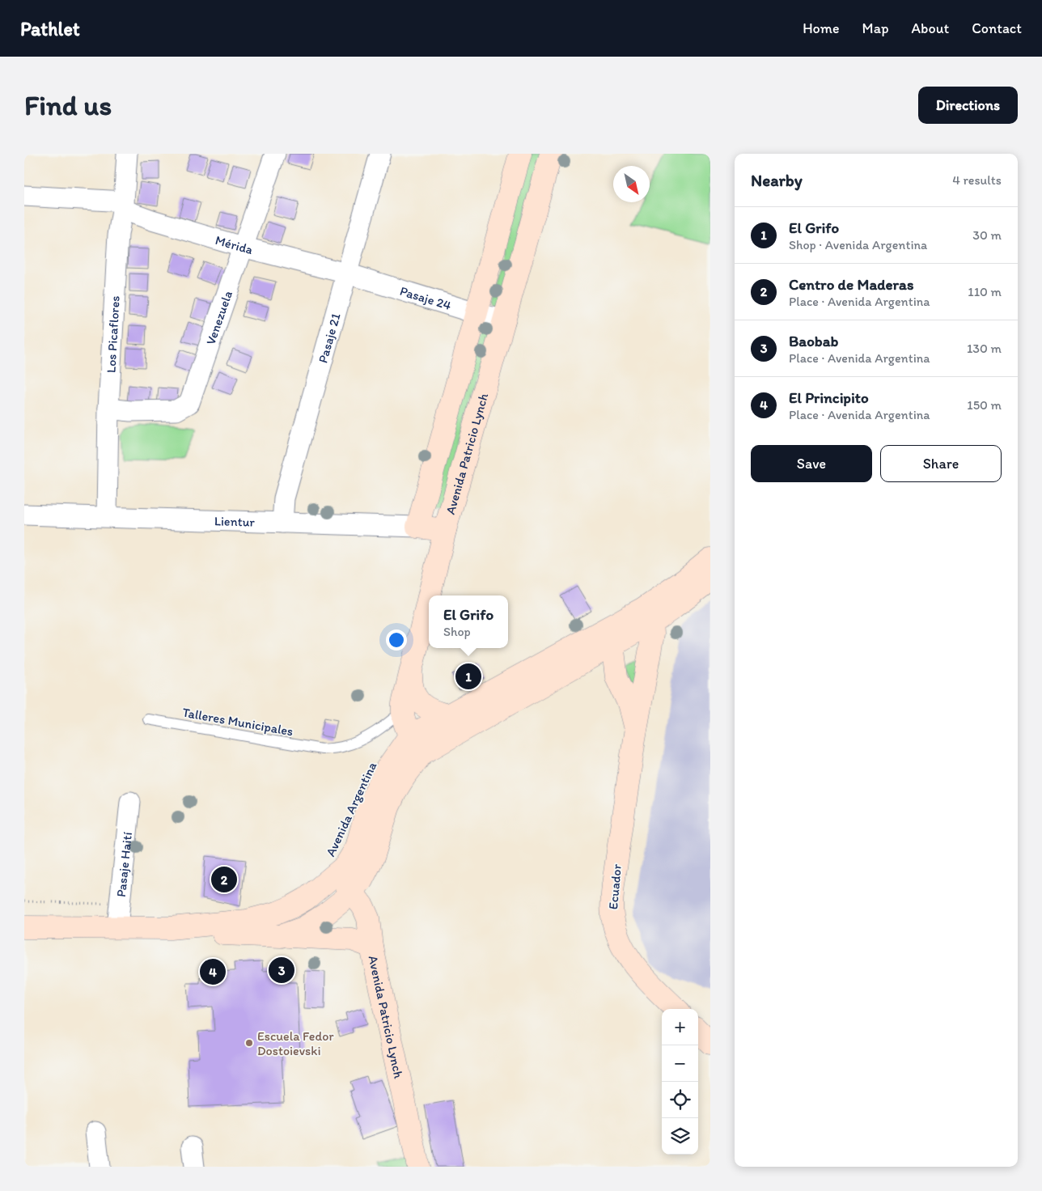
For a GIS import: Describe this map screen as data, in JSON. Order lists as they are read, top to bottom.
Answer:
{
  "streets": {
    "main road": [
      "Avenida Patricio Lynch",
      "Lientur",
      "Avenida Argentina",
      "Ecuador"
    ],
    "street": [
      "Mérida",
      "Pasaje 24",
      "Venezuela",
      "Los Picaflores",
      "Pasaje 21",
      "Pasaje Haití"
    ],
    "lane": ["Talleres Municipales"]
  },
  "crossings": [
    ["Mérida", "Pasaje 24"],
    ["Mérida", "Venezuela"],
    ["Mérida", "Los Picaflores"],
    ["Mérida", "Pasaje 21"],
    ["Pasaje 24", "Pasaje 21"],
    ["Pasaje 24", "Avenida Patricio Lynch"],
    ["Venezuela", "Los Picaflores"],
    ["Los Picaflores", "Lientur"],
    ["Pasaje 21", "Lientur"],
    ["Avenida Patricio Lynch", "Lientur"],
    ["Avenida Patricio Lynch", "Talleres Municipales"],
    ["Avenida Patricio Lynch", "Avenida Argentina"],
    ["Avenida Argentina", "Pasaje Haití"],
    ["Avenida Argentina", "Ecuador"]
  ],
  "places": ["Escuela Fedor Dostoievski"],
  "north": "bottom right",
  "page": {
    "header": "Pathlet",
    "nav": [
      "Home",
      "Map",
      "About",
      "Contact"
    ],
    "buttons": [
      "Directions",
      ["Save", "Share"]
    ],
    "title": "Find us",
    "heading": ["Nearby", "4 results"],
    "list": [
      {
        "mark": "1",
        "name": "El Grifo",
        "note": "Shop · Avenida Argentina",
        "value": "30 m"
      },
      {
        "mark": "2",
        "name": "Centro de Maderas",
        "note": "Place · Avenida Argentina",
        "value": "110 m"
      },
      {
        "mark": "3",
        "name": "Baobab",
        "note": "Place · Avenida Argentina",
        "value": "130 m"
      },
      {
        "mark": "4",
        "name": "El Principito",
        "note": "Place · Avenida Argentina",
        "value": "150 m"
      }
    ],
    "popup": ["El Grifo", "Shop"],
    "pins": [
      "1",
      "2",
      "3",
      "4"
    ],
    "map_buttons": ["+", "−"]
  }
}
